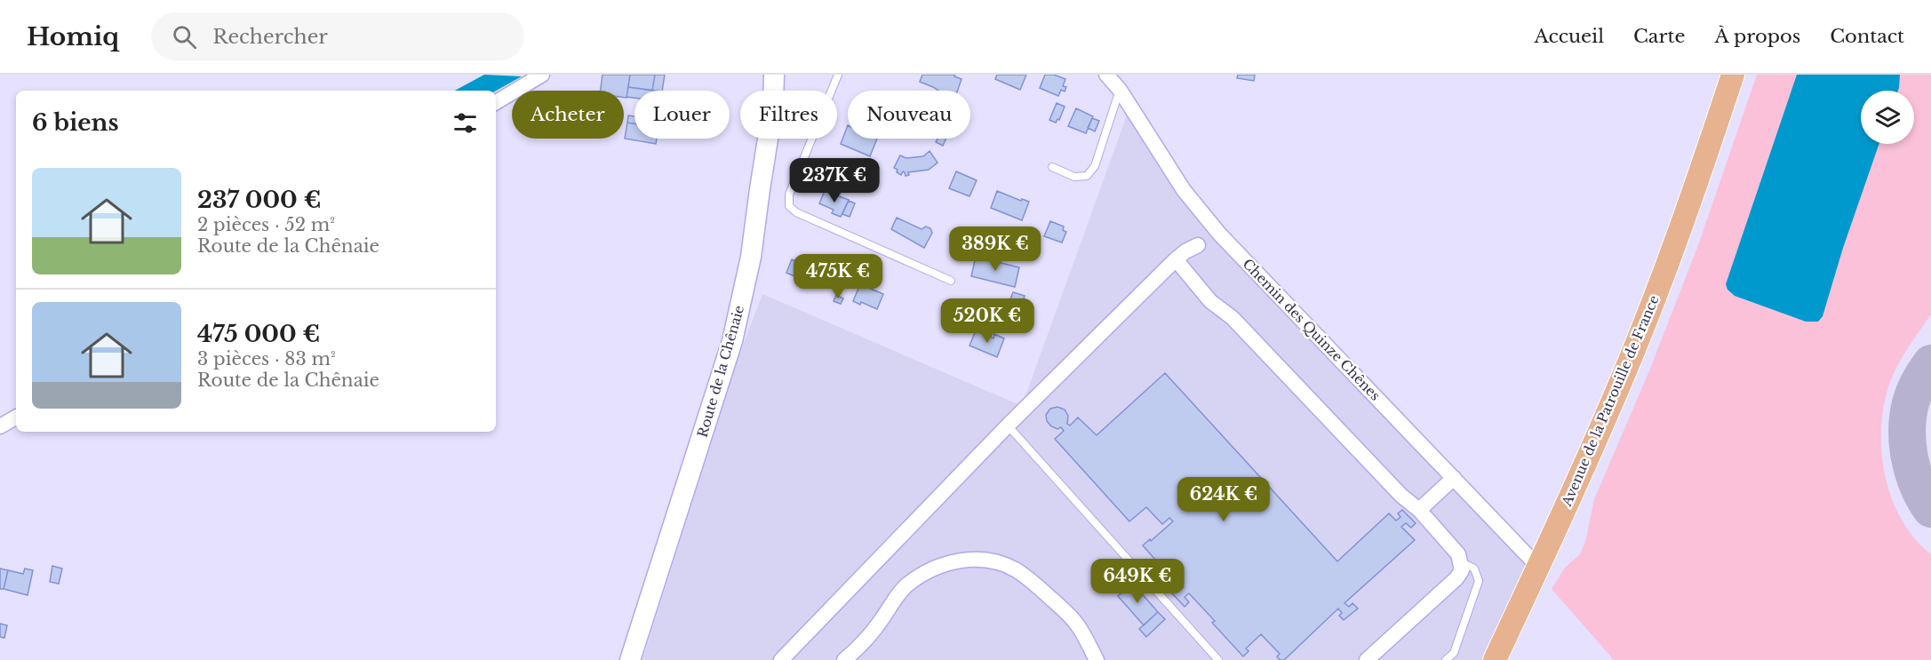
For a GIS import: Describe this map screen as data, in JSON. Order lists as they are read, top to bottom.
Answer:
{
  "streets": {
    "main road": ["Avenue de la Patrouille de France"],
    "street": ["Chemin des Quinze Chênes", "Route de la Chênaie"]
  },
  "crossings": [
    ["Chemin des Quinze Chênes", "Avenue de la Patrouille de France"]
  ],
  "page": {
    "header": "Homiq",
    "search": "Rechercher",
    "nav": [
      "Accueil",
      "Carte",
      "À propos",
      "Contact"
    ],
    "chip": [
      "Acheter",
      "Louer",
      "Filtres",
      "Nouveau"
    ],
    "heading": "6 biens",
    "list": [
      {
        "name": "237 000 €",
        "note": "2 pièces · 52 m² · Route de la Chênaie"
      },
      {
        "name": "475 000 €",
        "note": "3 pièces · 83 m² · Route de la Chênaie"
      }
    ],
    "price": [
      "237K €",
      "389K €",
      "475K €",
      "520K €",
      "624K €",
      "649K €"
    ]
  }
}
